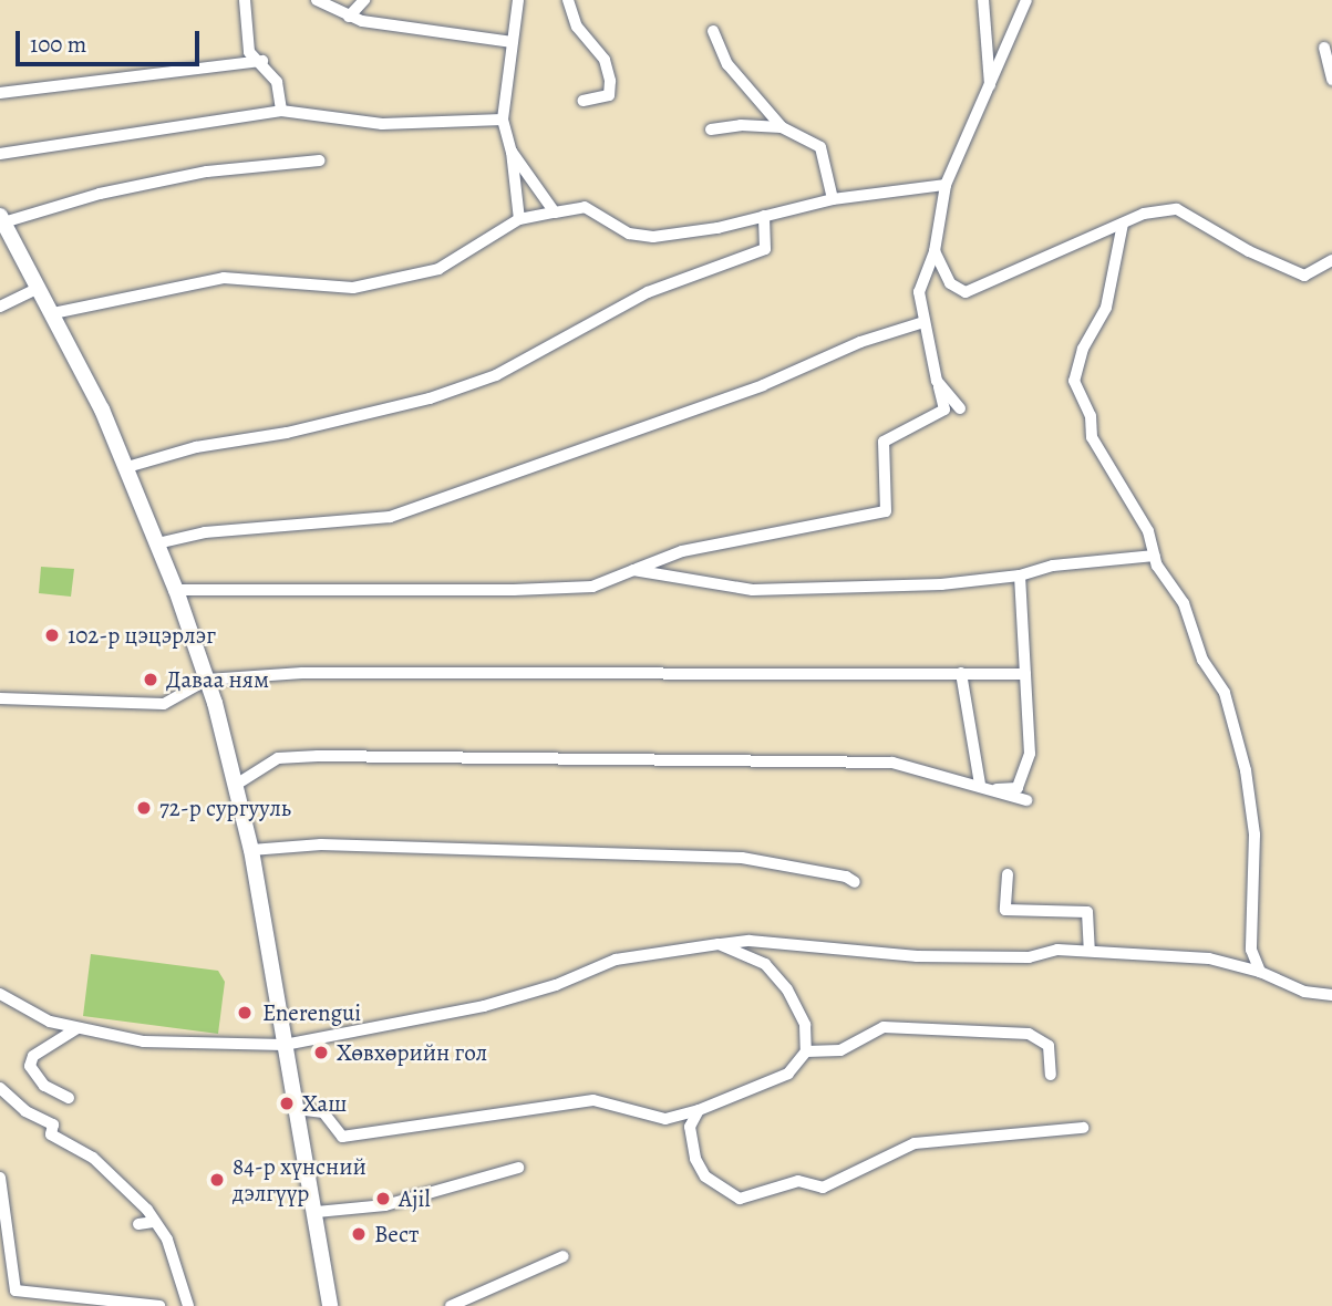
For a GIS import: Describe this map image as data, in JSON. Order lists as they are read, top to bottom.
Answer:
{
  "places": [
    "102-р цэцэрлэг",
    "Даваа ням",
    "72-р сургууль",
    "Enerengui",
    "Хөвхөрийн гол",
    "Хаш",
    "84-р хүнсний дэлгүүр",
    "Ajil",
    "Вест"
  ],
  "scale_bar": "100 m"
}
